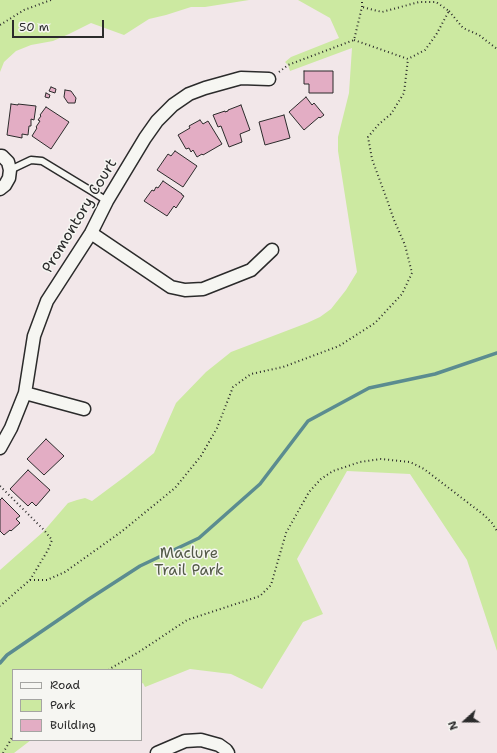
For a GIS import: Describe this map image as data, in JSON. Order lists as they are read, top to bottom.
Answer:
{
  "streets": {
    "street": ["Promontory Court"]
  },
  "parks": ["Maclure Trail Park"],
  "legend": ["Road", "Park", "Building"],
  "scale_bar": "50 m",
  "north": "left"
}
